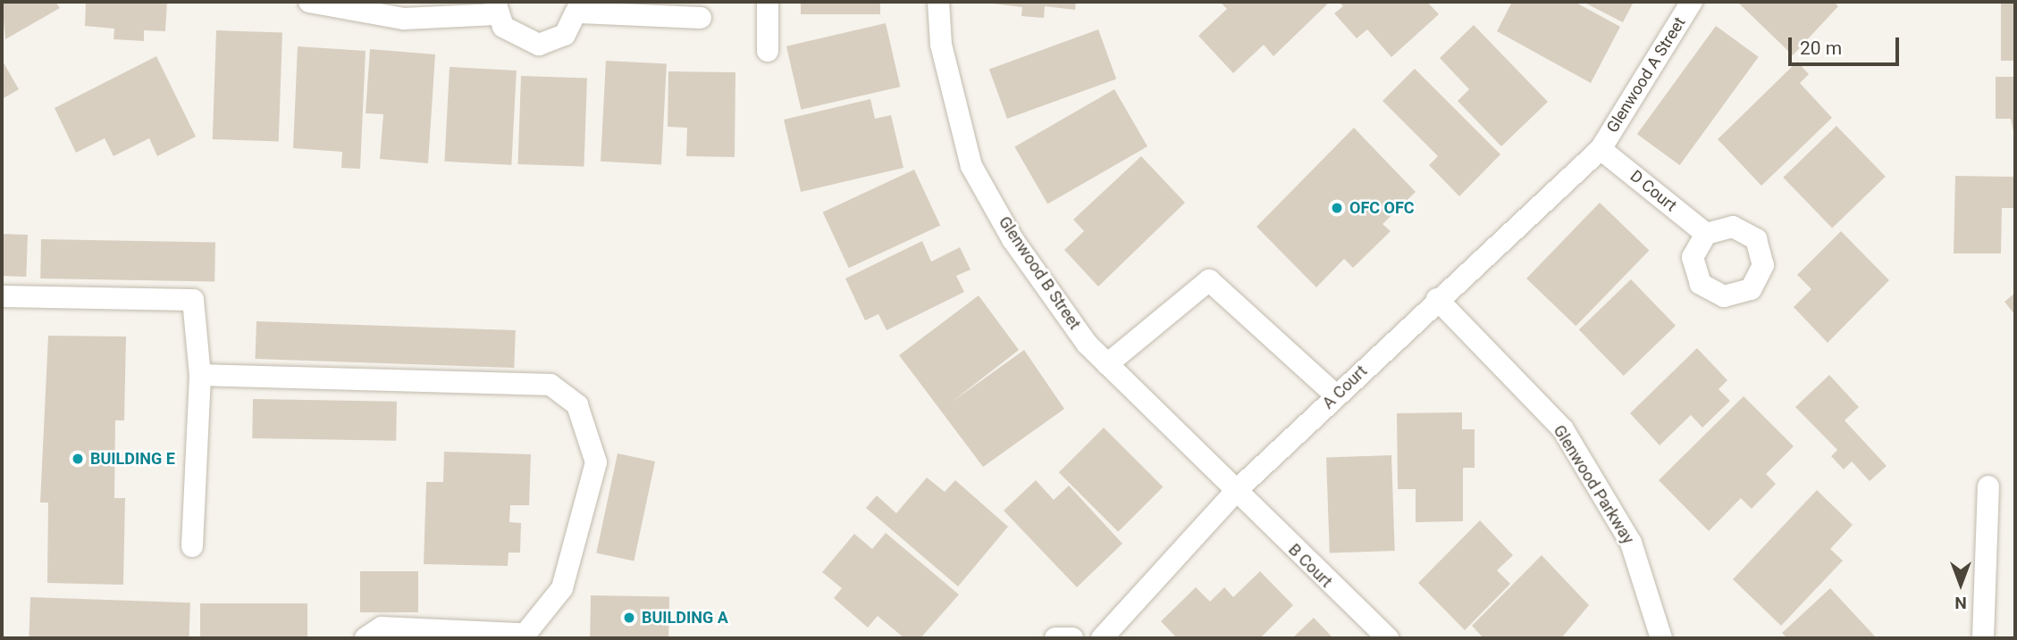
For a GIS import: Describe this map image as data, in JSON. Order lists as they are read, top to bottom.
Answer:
{
  "streets": {
    "lane": [
      "Glenwood A Street",
      "D Court",
      "Glenwood B Street",
      "A Court",
      "Glenwood Parkway",
      "B Court"
    ]
  },
  "crossings": [
    ["Glenwood A Street", "D Court"],
    ["Glenwood A Street", "A Court"],
    ["D Court", "A Court"],
    ["Glenwood B Street", "A Court"],
    ["Glenwood B Street", "B Court"],
    ["A Court", "Glenwood Parkway"],
    ["A Court", "B Court"]
  ],
  "places": ["OFC OFC", "BUILDING E", "BUILDING A"],
  "scale_bar": "20 m",
  "north": "bottom"
}
